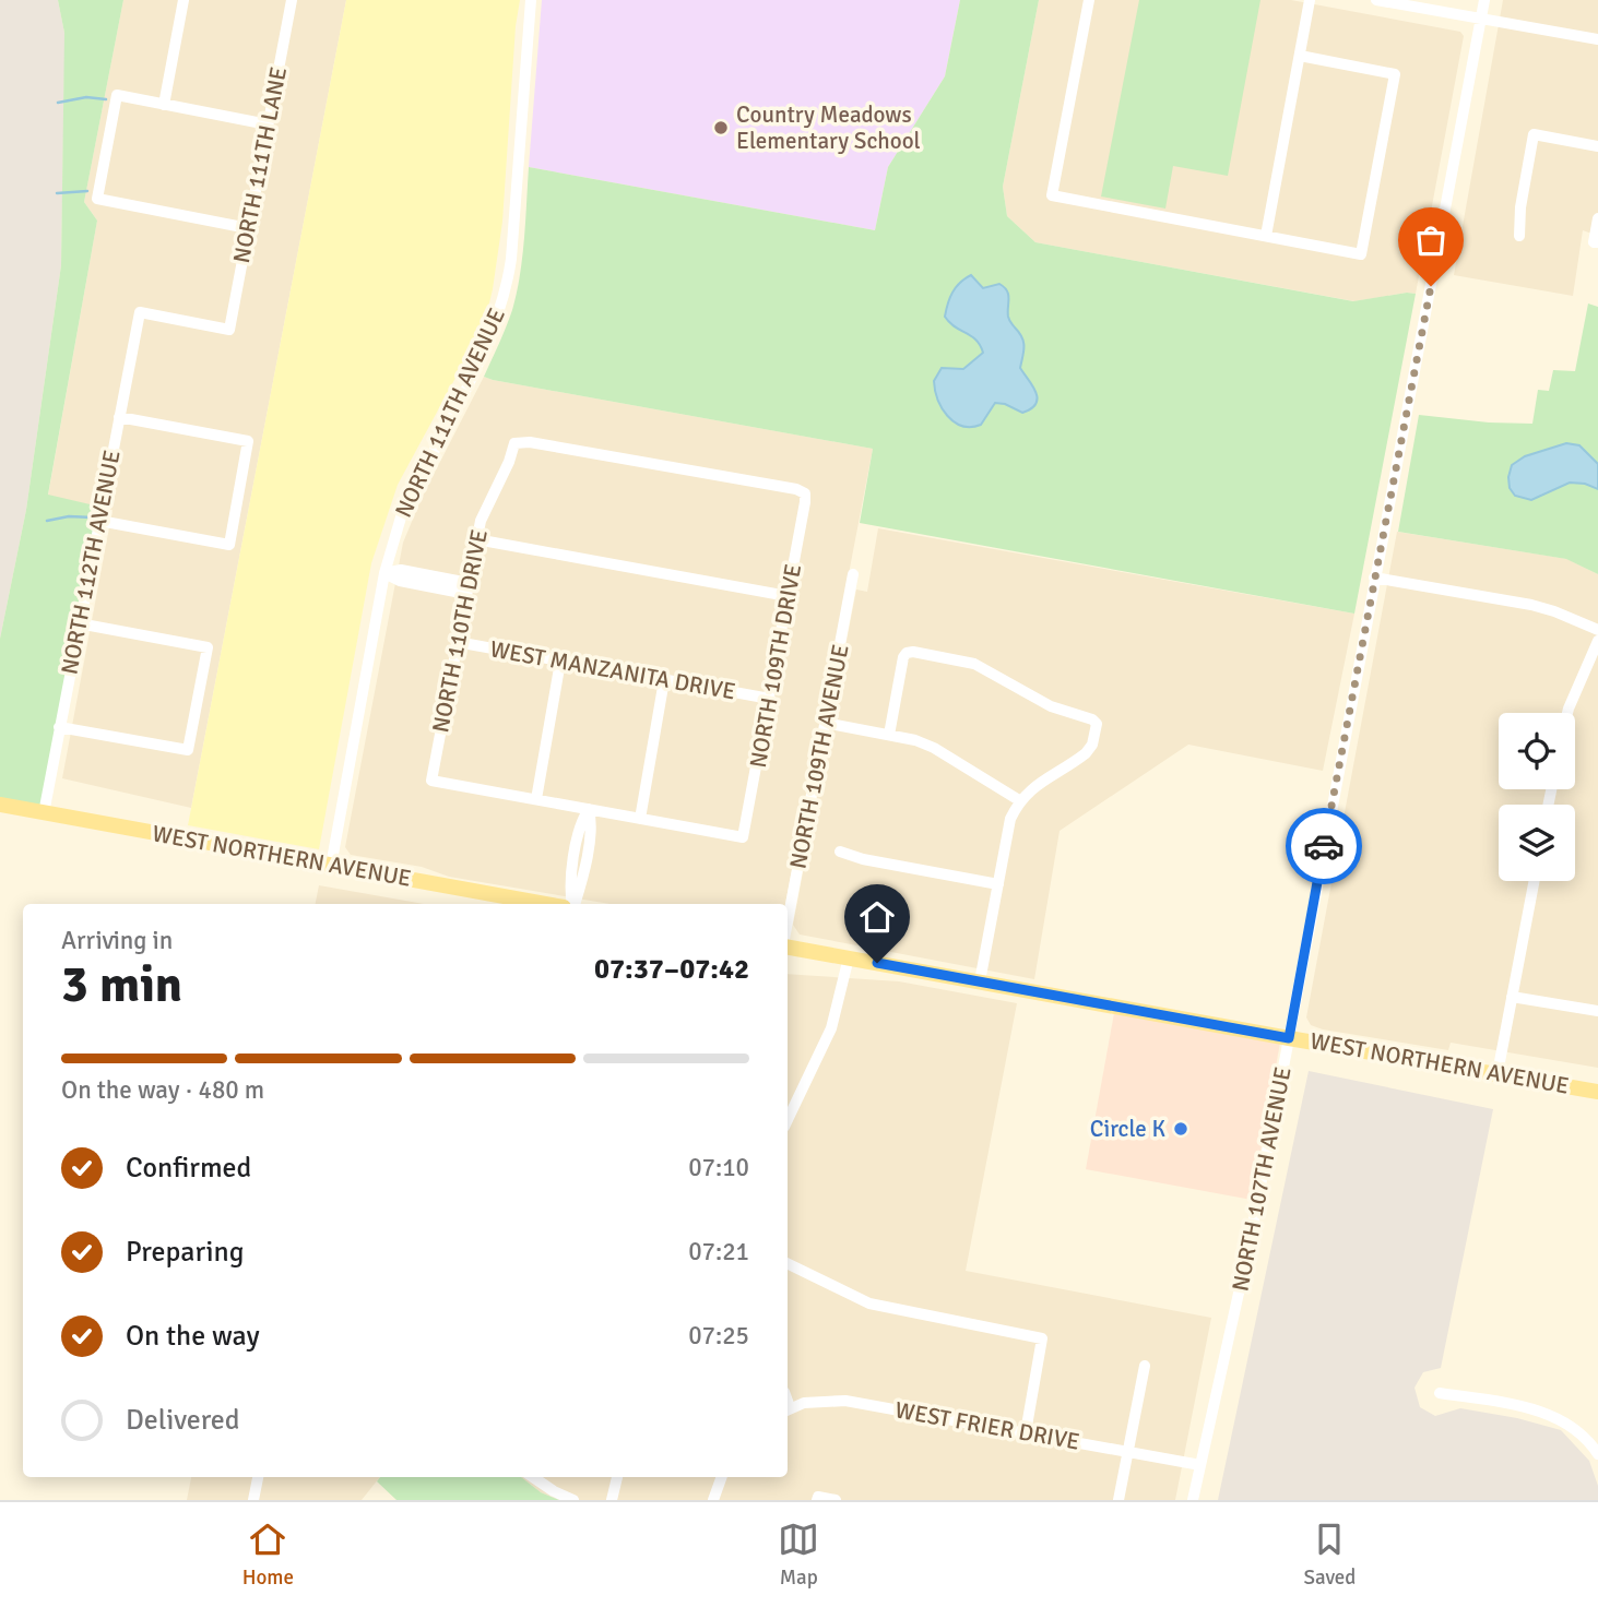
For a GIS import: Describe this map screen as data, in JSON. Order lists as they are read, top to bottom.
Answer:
{
  "streets": {
    "main road": ["WEST NORTHERN AVENUE"],
    "street": [
      "NORTH 111TH LANE",
      "NORTH 111TH AVENUE",
      "NORTH 112TH AVENUE",
      "NORTH 110TH DRIVE",
      "NORTH 109TH DRIVE",
      "WEST MANZANITA DRIVE",
      "NORTH 109TH AVENUE",
      "NORTH 107TH AVENUE",
      "WEST FRIER DRIVE"
    ]
  },
  "crossings": [
    ["NORTH 111TH LANE", "NORTH 112TH AVENUE"],
    ["NORTH 111TH AVENUE", "WEST NORTHERN AVENUE"],
    ["NORTH 112TH AVENUE", "WEST NORTHERN AVENUE"],
    ["NORTH 110TH DRIVE", "NORTH 109TH DRIVE"],
    ["NORTH 110TH DRIVE", "WEST MANZANITA DRIVE"],
    ["NORTH 109TH DRIVE", "WEST MANZANITA DRIVE"],
    ["WEST NORTHERN AVENUE", "NORTH 107TH AVENUE"],
    ["NORTH 107TH AVENUE", "WEST FRIER DRIVE"]
  ],
  "places": ["Country Meadows Elementary School", "Circle K"],
  "page": {
    "heading": ["3 min", "Arriving in", "07:37–07:42"],
    "bar": "On the way · 480 m",
    "list": [
      ["Confirmed", "07:10"],
      ["Preparing", "07:21"],
      ["On the way", "07:25"],
      "Delivered"
    ],
    "tabs": ["Home", "Map", "Saved"]
  }
}
